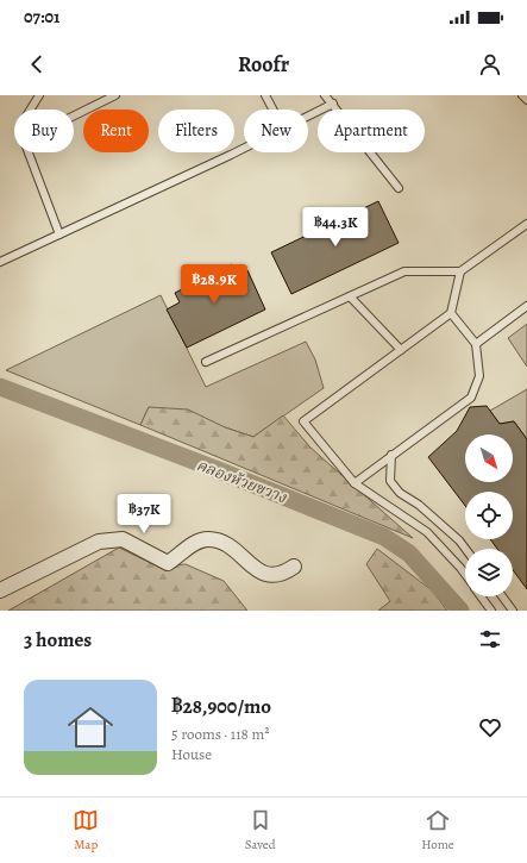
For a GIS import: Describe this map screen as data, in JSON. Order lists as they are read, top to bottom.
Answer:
{
  "water": ["คลองห้วยขวาง"],
  "north": "bottom right",
  "page": {
    "status": "07:01",
    "header": "Roofr",
    "chip": [
      "Buy",
      "Rent",
      "Filters",
      "New",
      "Apartment"
    ],
    "price": ["฿44.3K", "฿28.9K", "฿37K"],
    "heading": "3 homes",
    "list": [
      {
        "name": "฿28,900/mo",
        "note": "5 rooms · 118 m² · House"
      }
    ],
    "tabs": ["Map", "Saved", "Home"]
  }
}
